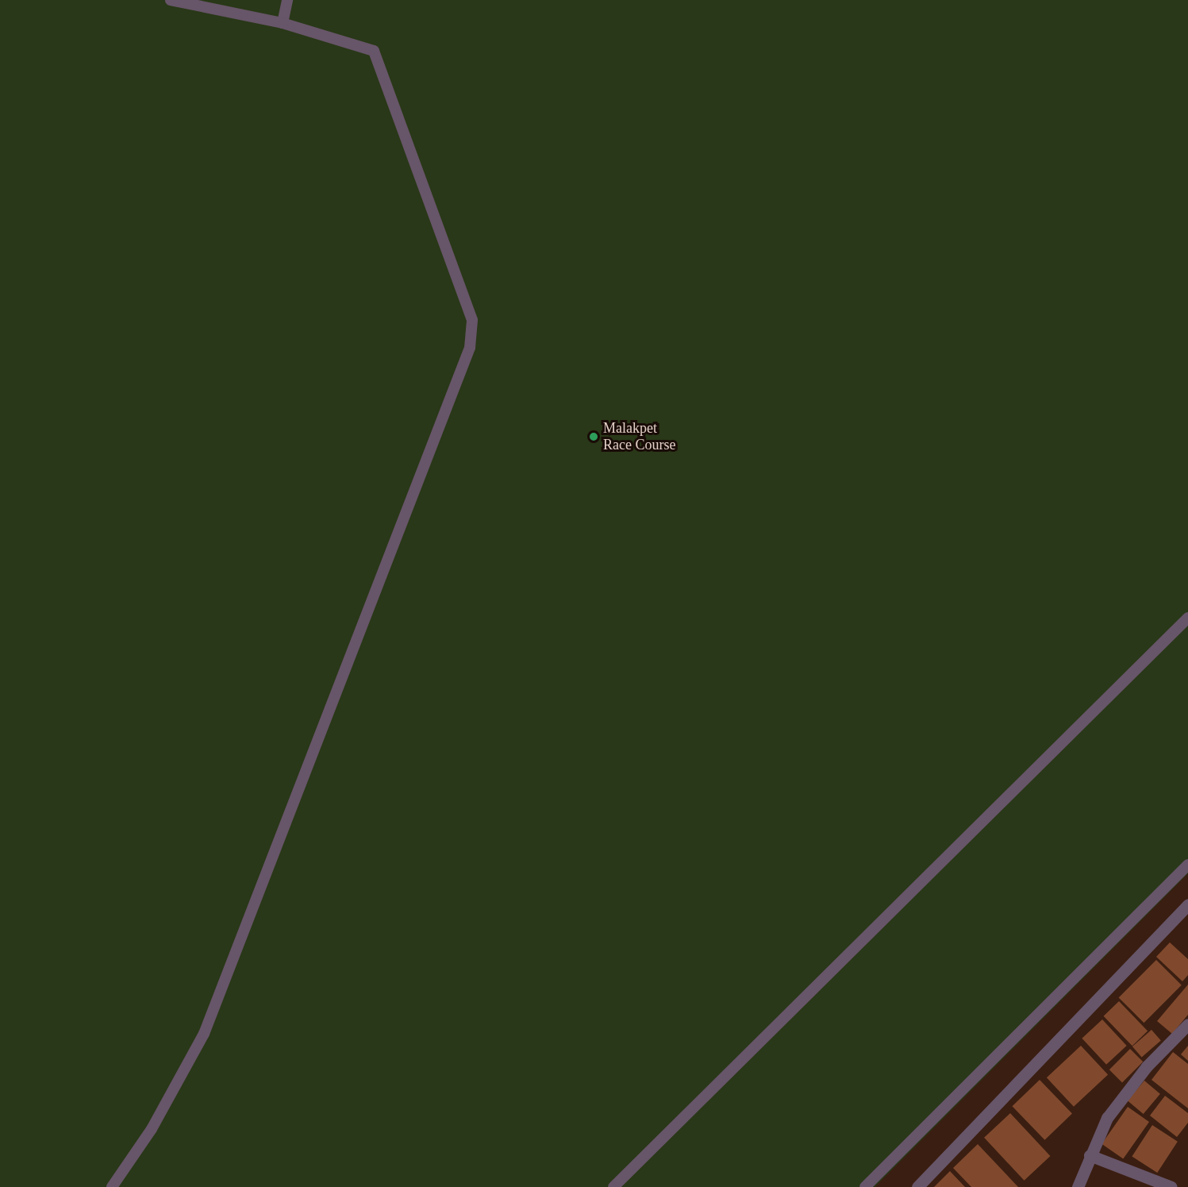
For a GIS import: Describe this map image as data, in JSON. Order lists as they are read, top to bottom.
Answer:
{
  "places": ["Malakpet Race Course"]
}
